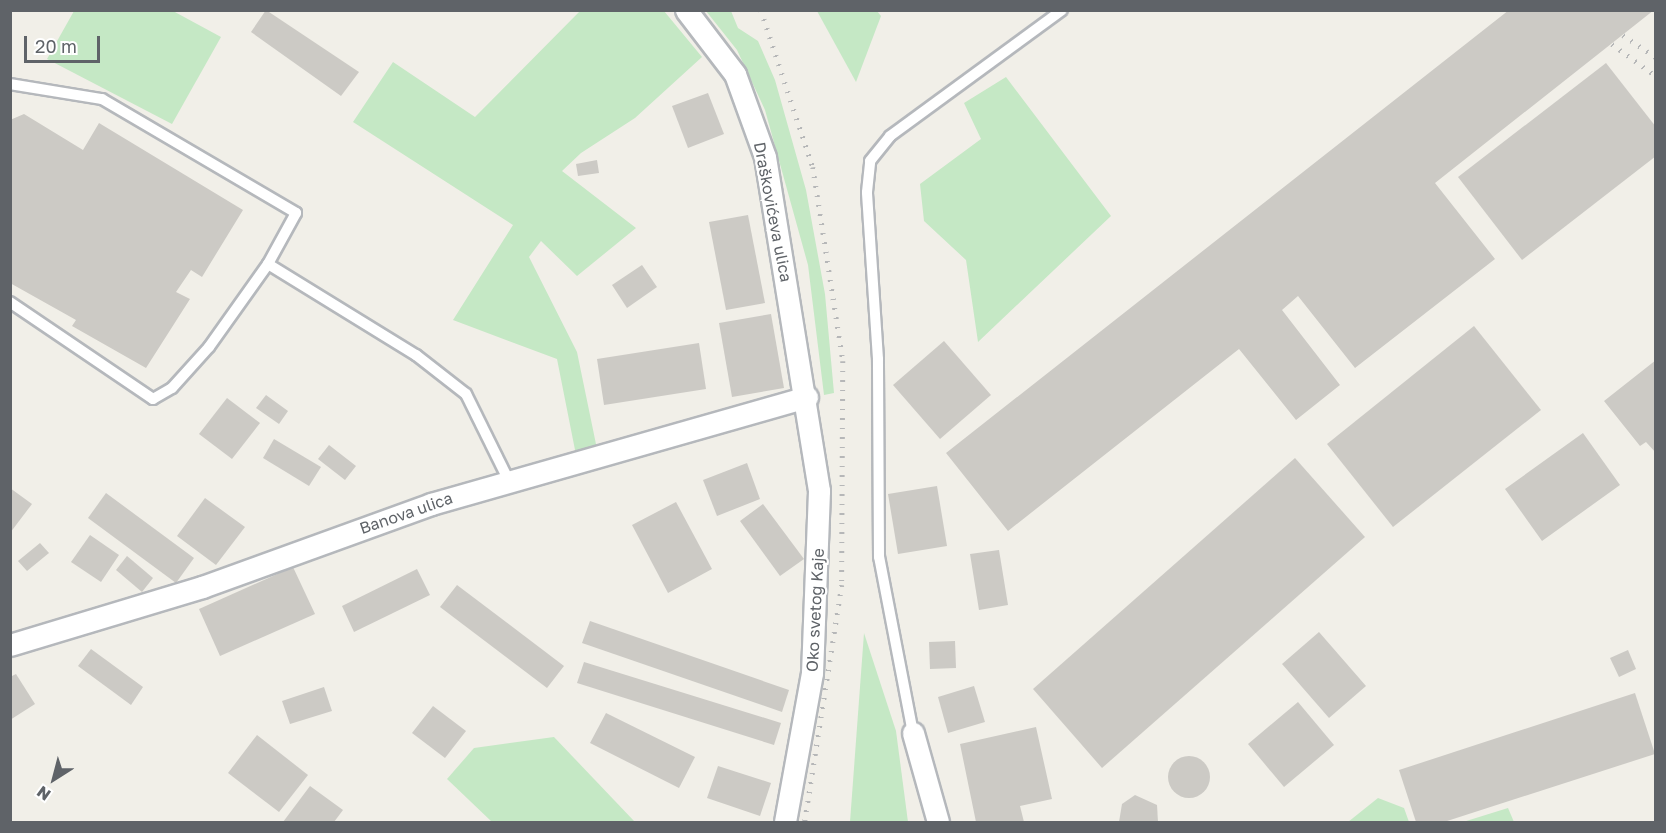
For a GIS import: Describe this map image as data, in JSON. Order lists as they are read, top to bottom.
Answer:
{
  "streets": {
    "street": ["Draškovićeva ulica", "Banova ulica", "Oko svetog Kaje"]
  },
  "crossings": [
    ["Draškovićeva ulica", "Banova ulica"],
    ["Draškovićeva ulica", "Oko svetog Kaje"],
    ["Banova ulica", "Oko svetog Kaje"]
  ],
  "scale_bar": "20 m",
  "north": "bottom left"
}
